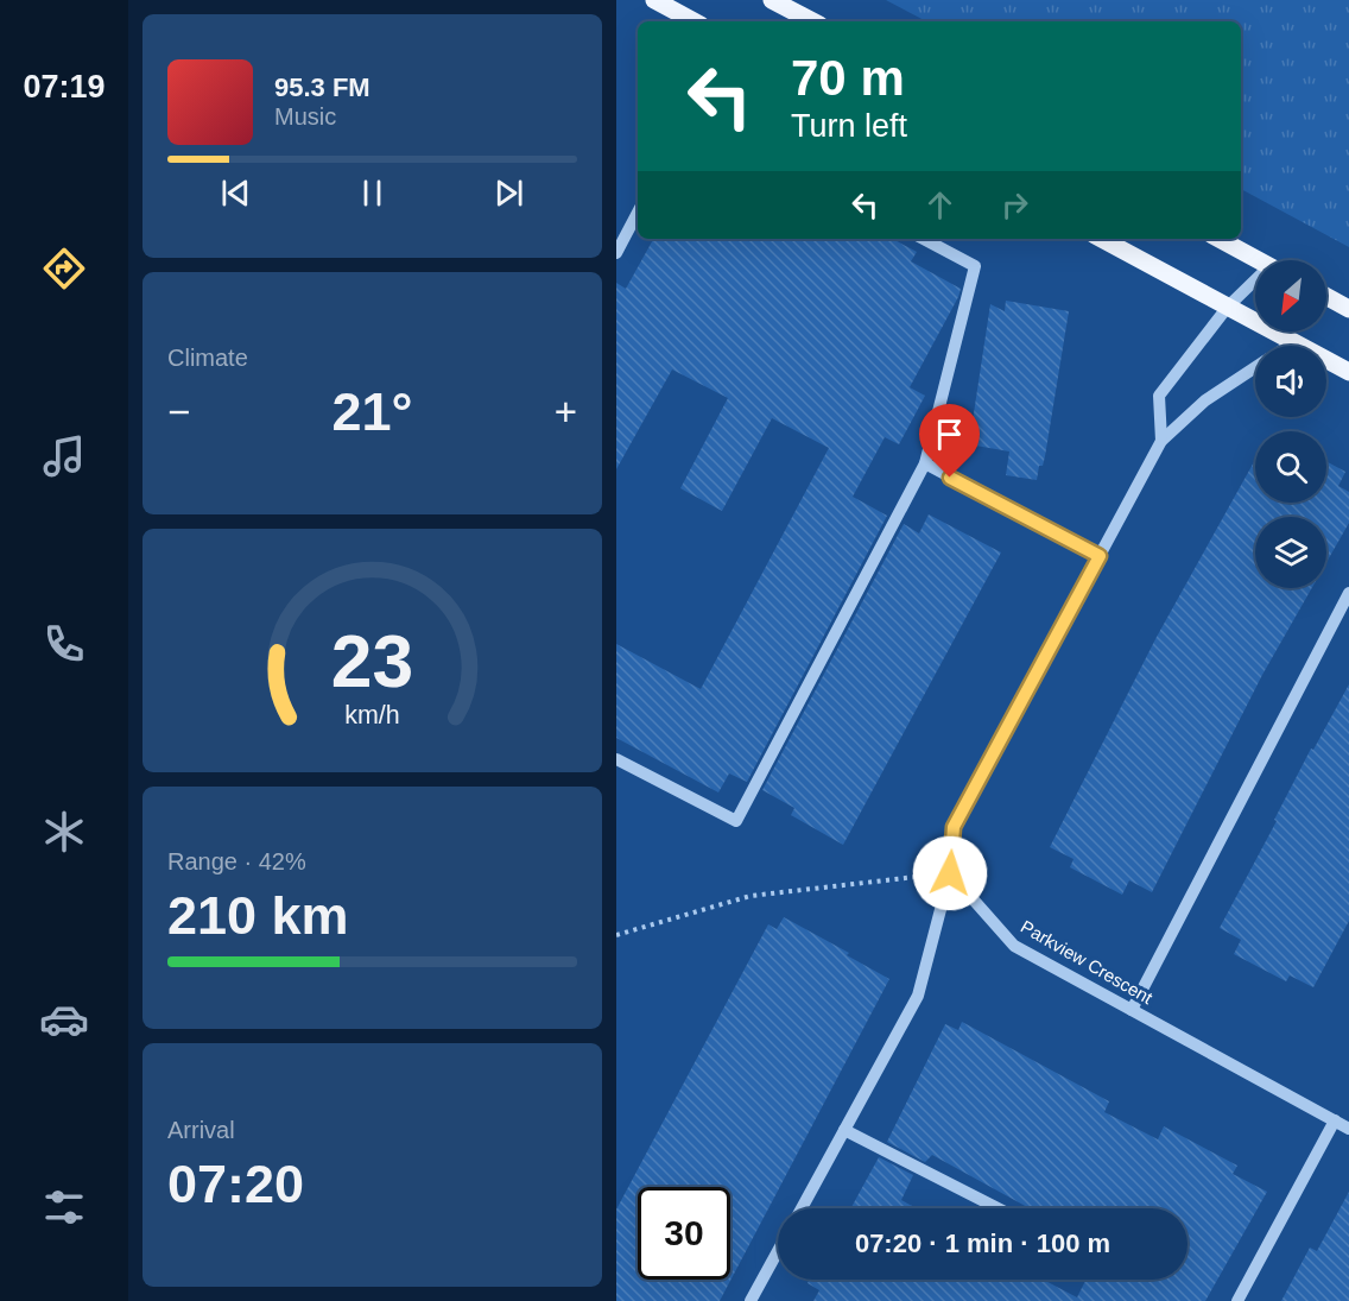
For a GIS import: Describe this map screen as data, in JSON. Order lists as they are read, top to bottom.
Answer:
{
  "streets": {
    "street": ["Parkview Crescent"]
  },
  "north": "bottom left",
  "page": {
    "tabs": "07:19",
    "turn": ["70 m", "Turn left"],
    "song": ["95.3 FM", "Music"],
    "tile": [
      "Climate",
      ["Range · 42%", "210 km"],
      ["Arrival", "07:20"]
    ],
    "heat": ["−", "21°", "+"],
    "limit": "30",
    "trip": "07:20 · 1 min · 100 m",
    "gauge": ["23", "km/h"]
  }
}
